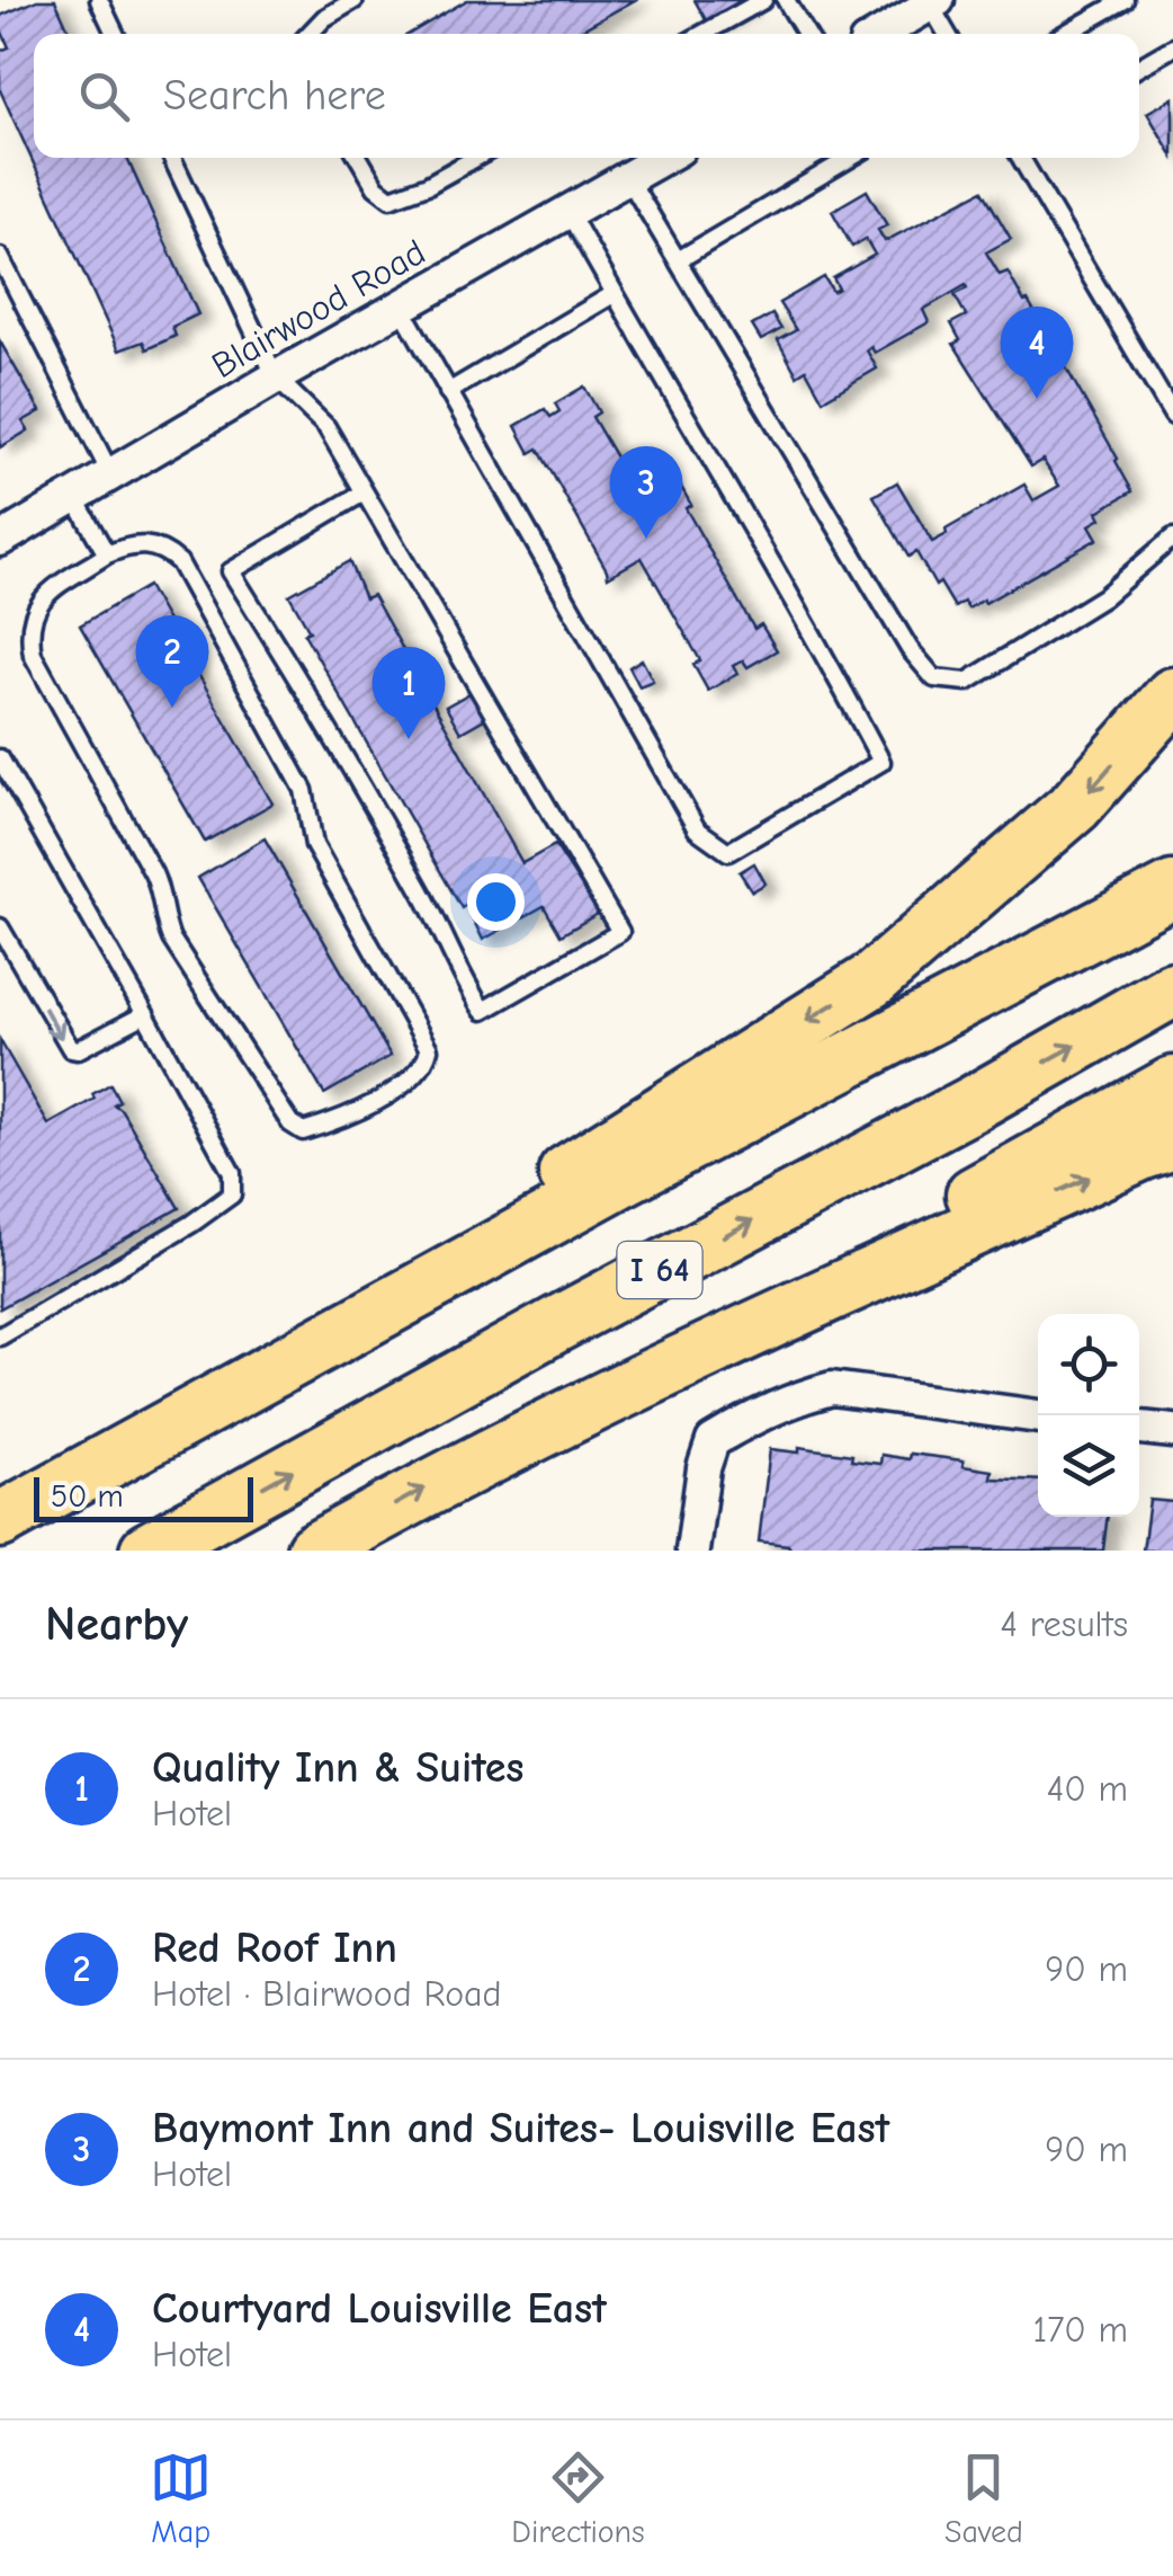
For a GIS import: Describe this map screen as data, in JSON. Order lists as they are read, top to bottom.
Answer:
{
  "streets": {
    "highway": ["I 64"],
    "street": ["Blairwood Road"]
  },
  "scale_bar": "50 m",
  "page": {
    "search": "Search here",
    "pins": [
      "4",
      "3",
      "2",
      "1"
    ],
    "scale": "50 m",
    "heading": ["Nearby", "4 results"],
    "list": [
      {
        "mark": "1",
        "name": "Quality Inn & Suites",
        "note": "Hotel",
        "value": "40 m"
      },
      {
        "mark": "2",
        "name": "Red Roof Inn",
        "note": "Hotel · Blairwood Road",
        "value": "90 m"
      },
      {
        "mark": "3",
        "name": "Baymont Inn and Suites- Louisville East",
        "note": "Hotel",
        "value": "90 m"
      },
      {
        "mark": "4",
        "name": "Courtyard Louisville East",
        "note": "Hotel",
        "value": "170 m"
      }
    ],
    "nav": ["Map", "Directions", "Saved"]
  }
}
